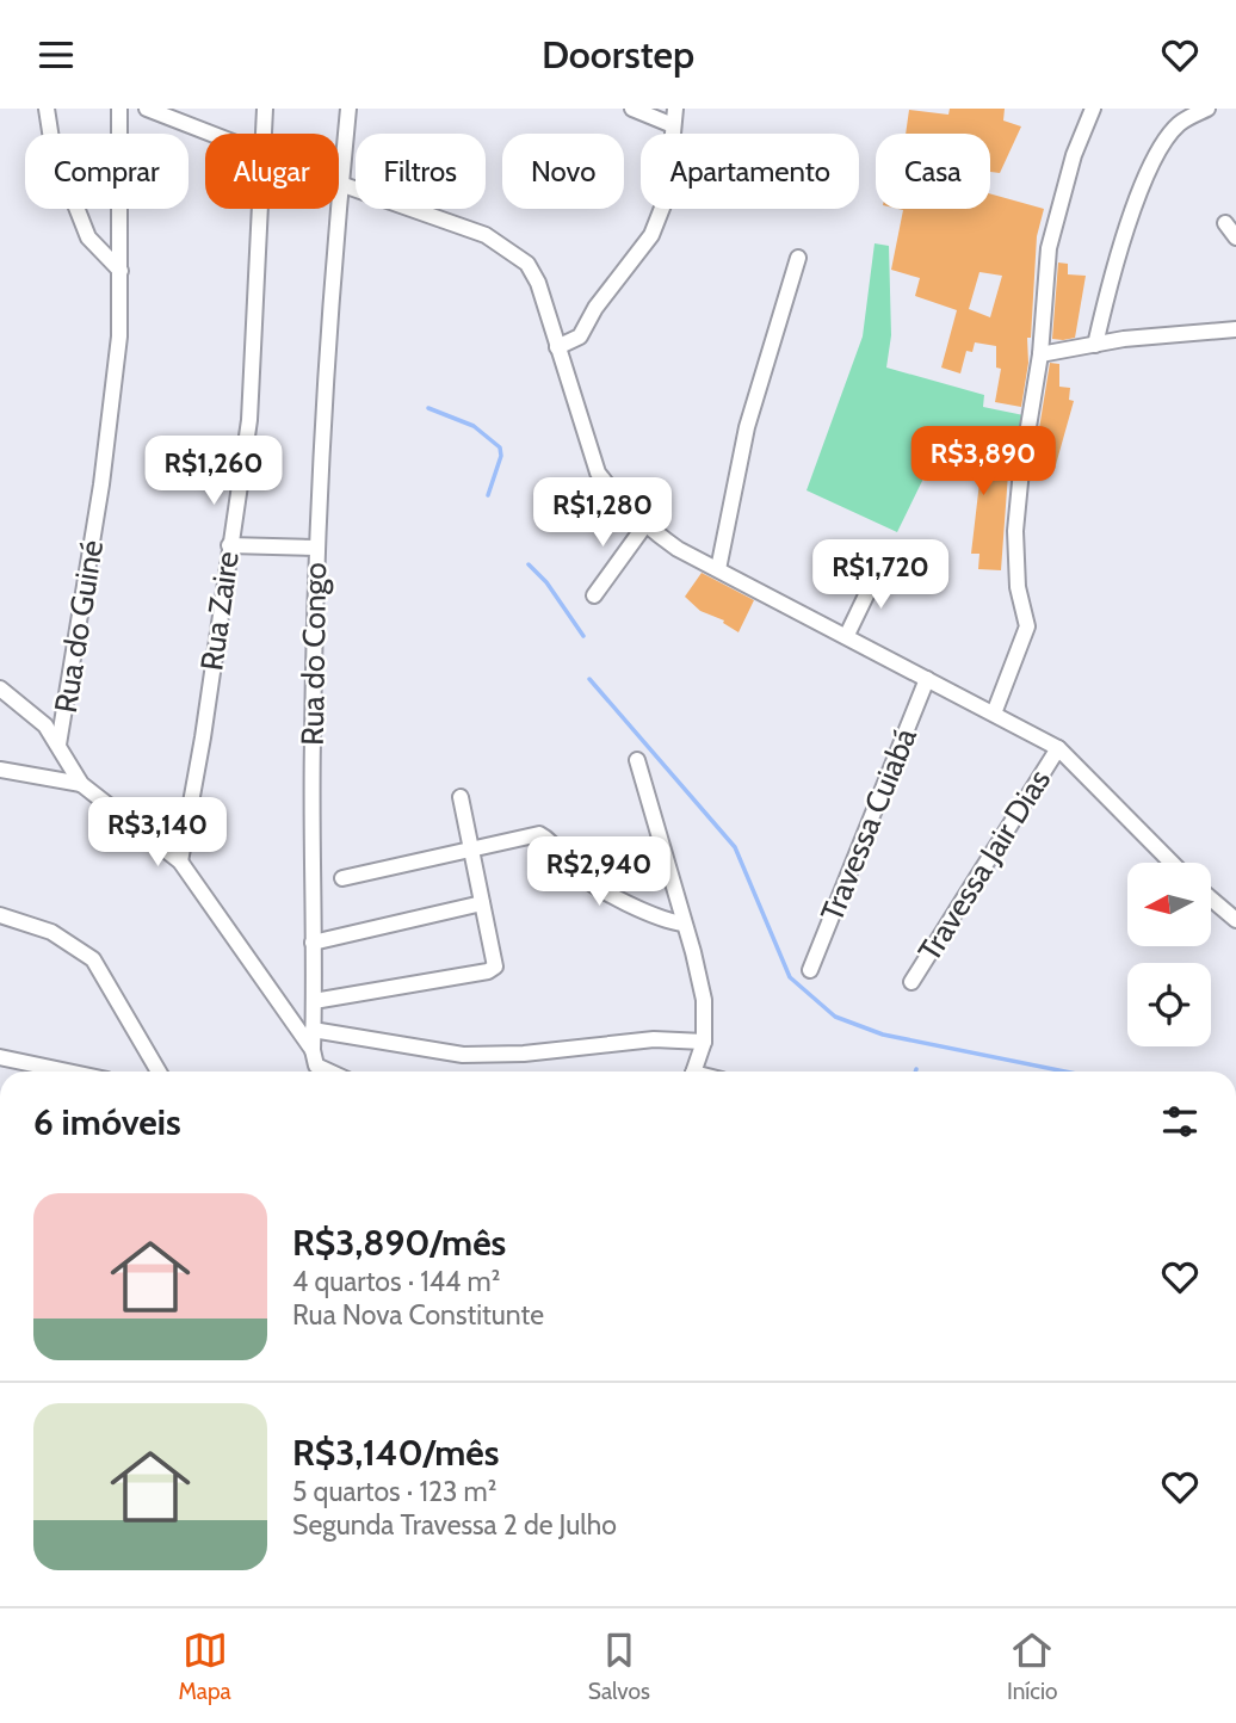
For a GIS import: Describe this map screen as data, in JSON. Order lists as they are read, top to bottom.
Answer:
{
  "streets": {
    "street": [
      "Rua Zaire",
      "Rua do Guiné",
      "Rua do Congo",
      "Travessa Cuiabá",
      "Travessa Jair Dias"
    ]
  },
  "north": "left",
  "page": {
    "header": "Doorstep",
    "chip": [
      "Comprar",
      "Alugar",
      "Filtros",
      "Novo",
      "Apartamento",
      "Casa"
    ],
    "price": [
      "R$3,890",
      "R$1,260",
      "R$1,280",
      "R$1,720",
      "R$3,140",
      "R$2,940"
    ],
    "heading": "6 imóveis",
    "list": [
      {
        "name": "R$3,890/mês",
        "note": "4 quartos · 144 m² · Rua Nova Constitunte"
      },
      {
        "name": "R$3,140/mês",
        "note": "5 quartos · 123 m² · Segunda Travessa 2 de Julho"
      }
    ],
    "tabs": ["Mapa", "Salvos", "Início"]
  }
}
